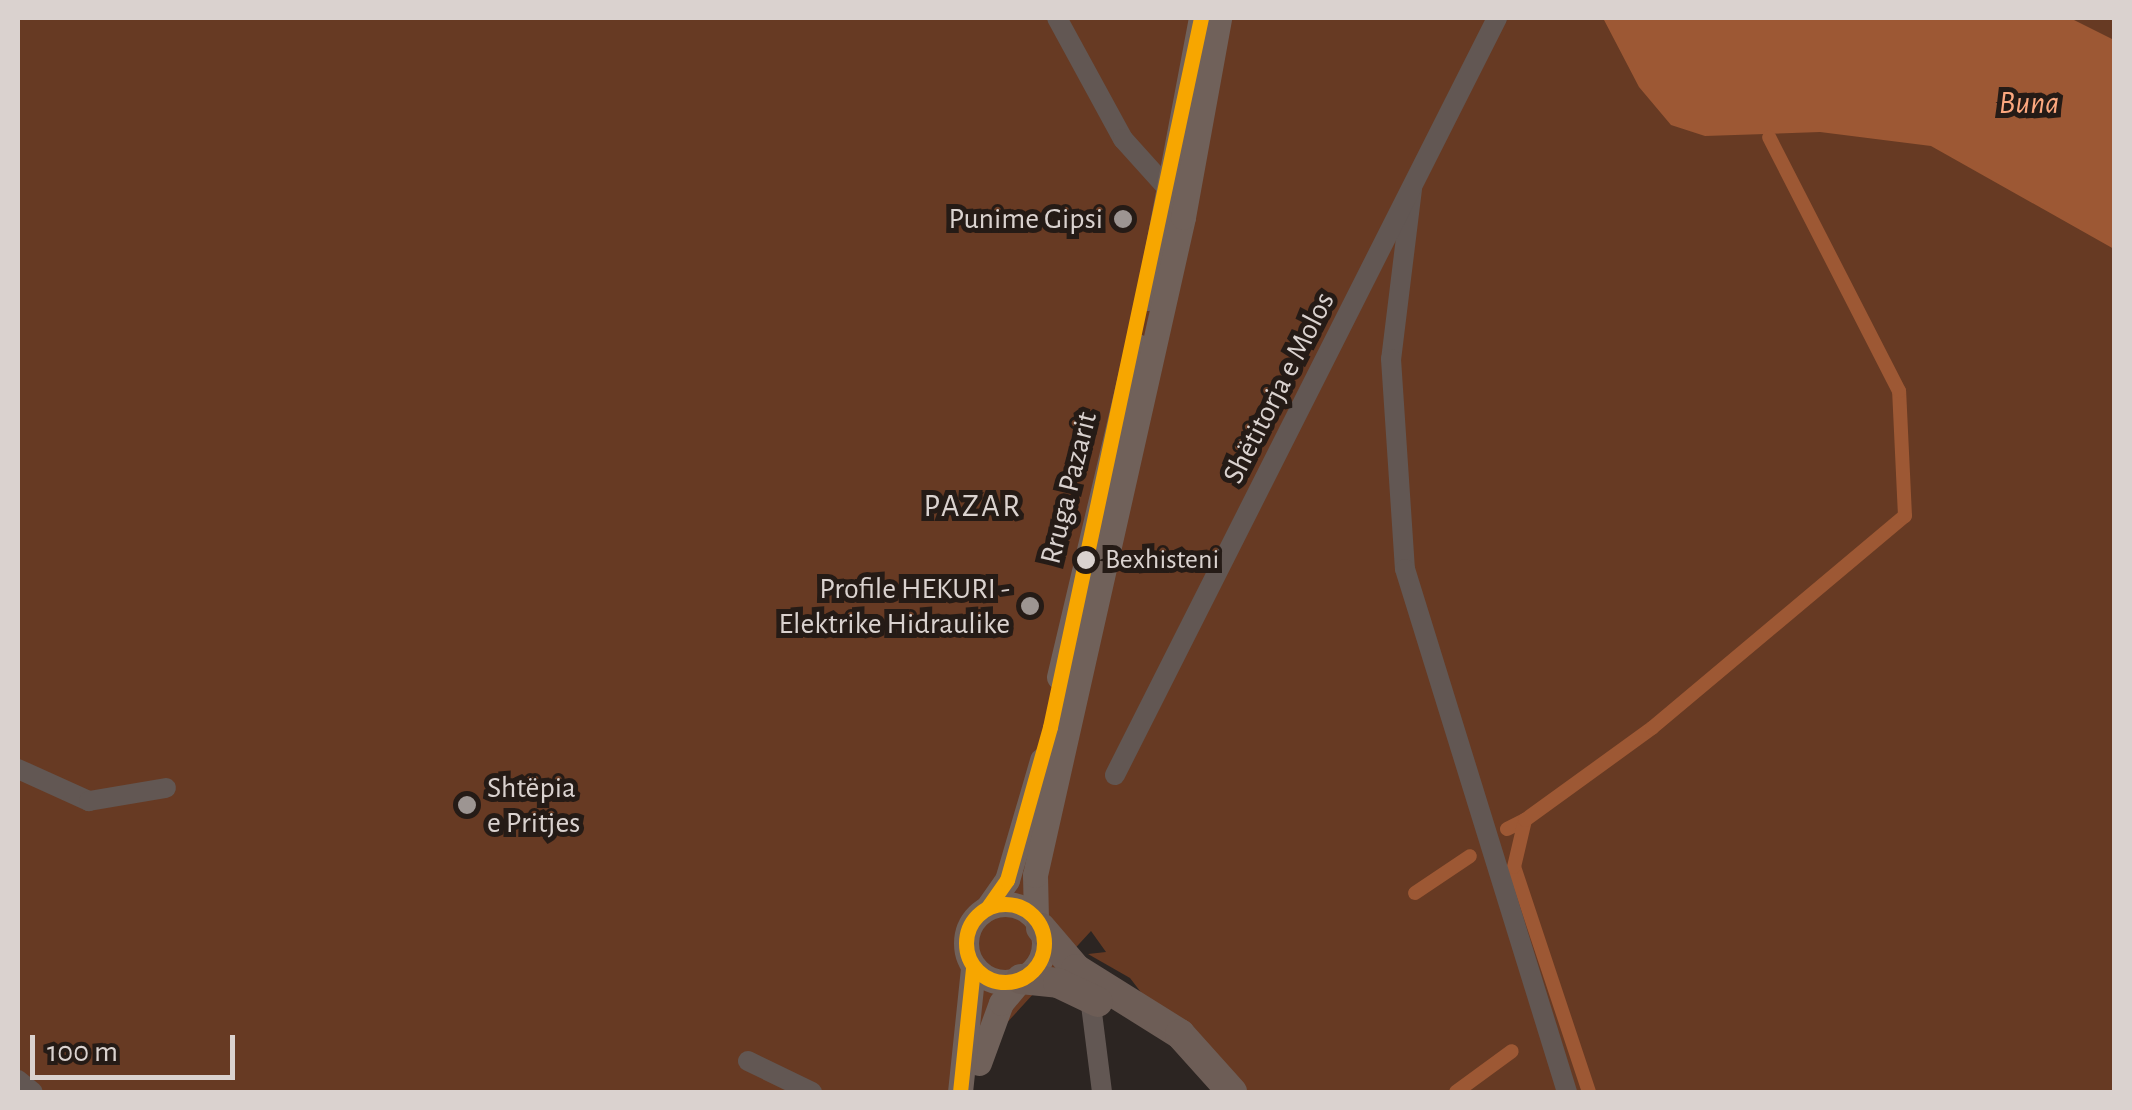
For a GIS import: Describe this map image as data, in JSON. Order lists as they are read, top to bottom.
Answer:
{
  "streets": {
    "main road": ["Rruga Pazarit"],
    "street": ["Shëtitorja e Molos"]
  },
  "districts": ["PAZAR"],
  "water": ["Buna"],
  "places": [
    "Punime Gipsi",
    "Bexhisteni",
    "Profile HEKURI - Elektrike Hidraulike",
    "Shtëpia e Pritjes"
  ],
  "scale_bar": "100 m"
}
